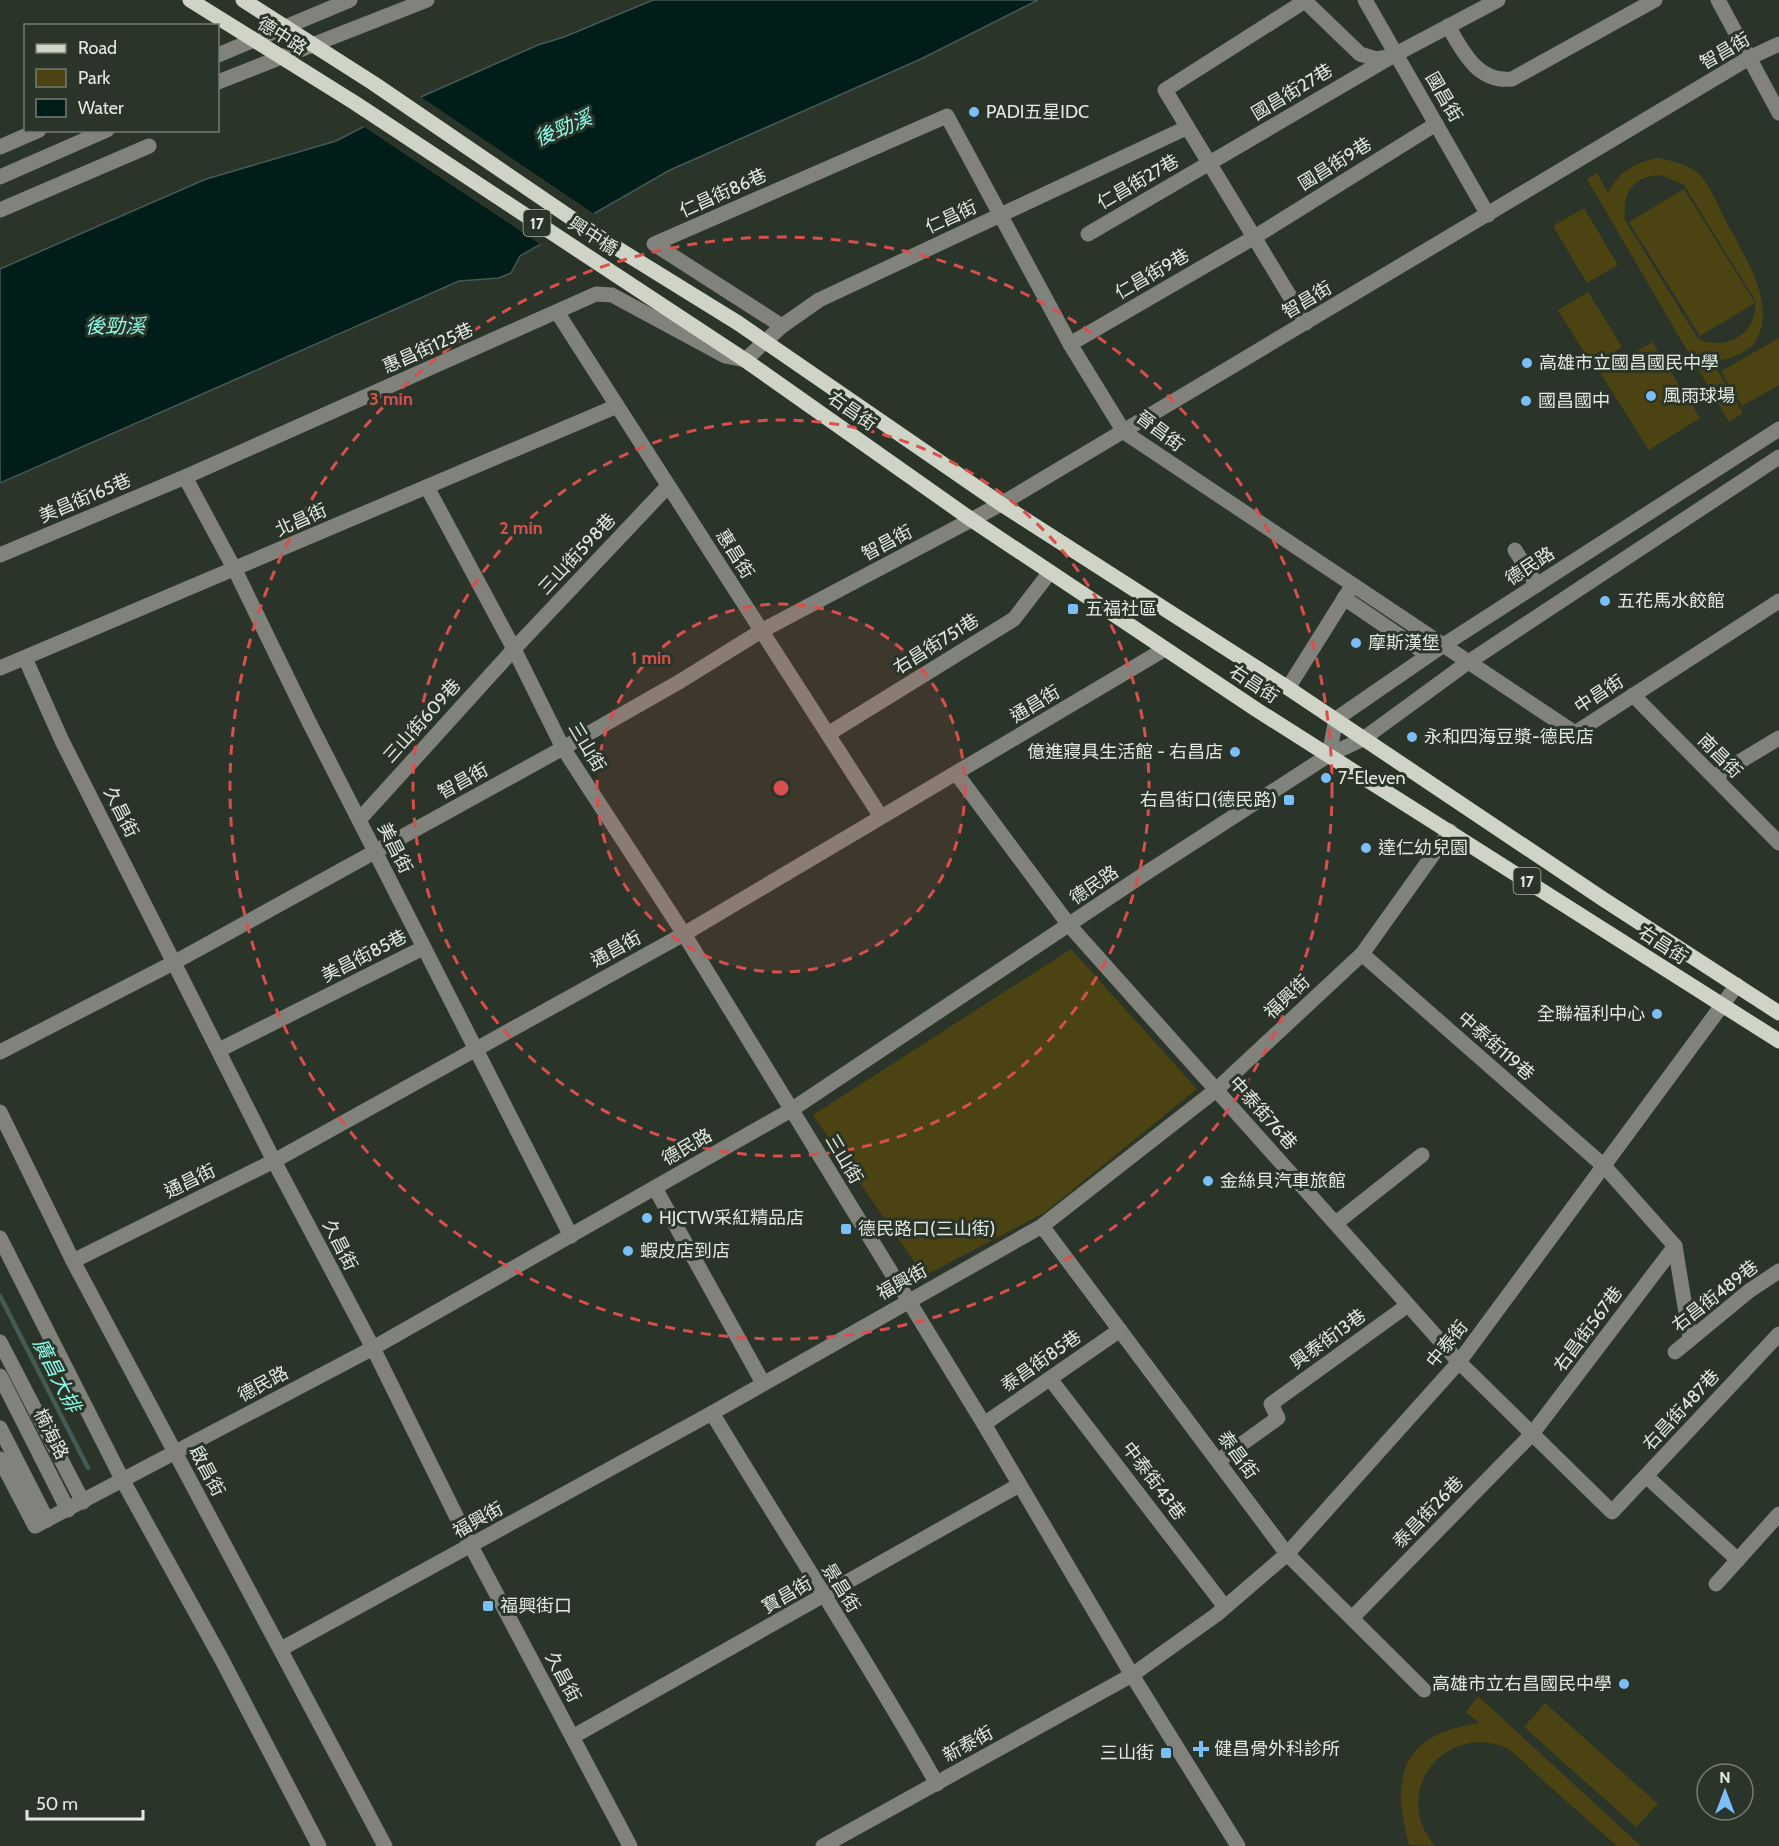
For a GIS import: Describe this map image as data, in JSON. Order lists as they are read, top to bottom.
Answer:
{
  "streets": {
    "main road": [
      "德中路",
      "17",
      "興中橋",
      "右昌街"
    ],
    "street": [
      "智昌街",
      "國昌街27巷",
      "國昌街",
      "國昌街9巷",
      "仁昌街27巷",
      "仁昌街86巷",
      "仁昌街",
      "仁昌街9巷",
      "惠昌街125巷",
      "晉昌街",
      "美昌街165巷",
      "北昌街",
      "三山街598巷",
      "惠昌街",
      "德民路",
      "右昌街751巷",
      "中昌街",
      "通昌街",
      "三山街609巷",
      "三山街",
      "南昌街",
      "久昌街",
      "美昌街",
      "美昌街85巷",
      "福興街",
      "中泰街119巷",
      "中泰街76巷",
      "右昌街489巷",
      "右昌街567巷",
      "興泰街13巷",
      "中泰街",
      "泰昌街85巷",
      "右昌街487巷",
      "楠海路",
      "泰昌街",
      "啟昌街",
      "中泰街43巷",
      "泰昌街26巷",
      "景昌街",
      "寶昌街",
      "新泰街"
    ]
  },
  "crossings": [
    ["德中路", "興中橋"],
    ["智昌街", "國昌街"],
    ["智昌街", "右昌街"],
    ["智昌街", "晉昌街"],
    ["智昌街", "惠昌街"],
    ["智昌街", "三山街"],
    ["智昌街", "久昌街"],
    ["智昌街", "美昌街"],
    ["國昌街27巷", "國昌街"],
    ["國昌街27巷", "仁昌街27巷"],
    ["國昌街", "國昌街9巷"],
    ["國昌街9巷", "仁昌街9巷"],
    ["仁昌街86巷", "仁昌街"],
    ["仁昌街86巷", "晉昌街"],
    ["仁昌街", "惠昌街125巷"],
    ["仁昌街", "右昌街"],
    ["仁昌街", "晉昌街"],
    ["興中橋", "右昌街"],
    ["仁昌街9巷", "晉昌街"],
    ["惠昌街125巷", "右昌街"],
    ["惠昌街125巷", "美昌街165巷"],
    ["惠昌街125巷", "惠昌街"],
    ["惠昌街125巷", "美昌街"],
    ["右昌街", "德民路"],
    ["右昌街", "右昌街751巷"],
    ["右昌街", "通昌街"],
    ["右昌街", "福興街"],
    ["右昌街", "中泰街"],
    ["晉昌街", "德民路"],
    ["晉昌街", "中昌街"],
    ["美昌街165巷", "美昌街"],
    ["北昌街", "惠昌街"],
    ["北昌街", "三山街"],
    ["北昌街", "久昌街"],
    ["北昌街", "美昌街"],
    ["三山街598巷", "惠昌街"],
    ["三山街598巷", "三山街609巷"],
    ["三山街598巷", "三山街"],
    ["惠昌街", "右昌街751巷"],
    ["惠昌街", "通昌街"],
    ["德民路", "中昌街"],
    ["德民路", "三山街"],
    ["德民路", "久昌街"],
    ["德民路", "美昌街"],
    ["德民路", "中泰街76巷"],
    ["德民路", "楠海路"],
    ["德民路", "啟昌街"],
    ["中昌街", "南昌街"],
    ["通昌街", "三山街"],
    ["通昌街", "久昌街"],
    ["通昌街", "美昌街"],
    ["通昌街", "中泰街76巷"],
    ["通昌街", "啟昌街"],
    ["三山街609巷", "三山街"],
    ["三山街609巷", "美昌街"],
    ["三山街", "福興街"],
    ["三山街", "中泰街"],
    ["三山街", "泰昌街85巷"],
    ["三山街", "寶昌街"],
    ["三山街", "新泰街"],
    ["久昌街", "美昌街85巷"],
    ["久昌街", "福興街"],
    ["久昌街", "寶昌街"],
    ["美昌街", "美昌街85巷"],
    ["福興街", "中泰街119巷"],
    ["福興街", "中泰街76巷"],
    ["福興街", "泰昌街"],
    ["福興街", "啟昌街"],
    ["福興街", "景昌街"],
    ["中泰街119巷", "右昌街567巷"],
    ["中泰街119巷", "中泰街"],
    ["中泰街76巷", "右昌街567巷"],
    ["中泰街76巷", "興泰街13巷"],
    ["中泰街76巷", "中泰街"],
    ["中泰街76巷", "右昌街487巷"],
    ["中泰街76巷", "泰昌街26巷"],
    ["右昌街567巷", "泰昌街26巷"],
    ["興泰街13巷", "泰昌街"],
    ["中泰街", "泰昌街"],
    ["中泰街", "中泰街43巷"],
    ["中泰街", "新泰街"],
    ["泰昌街85巷", "泰昌街"],
    ["泰昌街85巷", "中泰街43巷"],
    ["泰昌街", "泰昌街26巷"],
    ["景昌街", "寶昌街"],
    ["景昌街", "新泰街"]
  ],
  "water": ["後勁溪", "廣昌大排"],
  "places": {
    "other": [
      "PADI五星IDC",
      "高雄市立國昌國民中學",
      "風雨球場",
      "國昌國中",
      "五花馬水餃館",
      "摩斯漢堡",
      "永和四海豆漿-德民店",
      "億進寢具生活館 - 右昌店",
      "7-Eleven",
      "達仁幼兒園",
      "全聯福利中心",
      "金絲貝汽車旅館",
      "HJCTW采紅精品店",
      "蝦皮店到店",
      "高雄市立右昌國民中學"
    ],
    "transit": [
      "五福社區",
      "右昌街口(德民路)",
      "德民路口(三山街)",
      "福興街口",
      "三山街"
    ],
    "health": ["健昌骨外科診所"]
  },
  "legend": ["Road", "Park", "Water"],
  "scale_bar": "50 m",
  "north": "top",
  "rings": ["3 min", "2 min", "1 min"]
}
